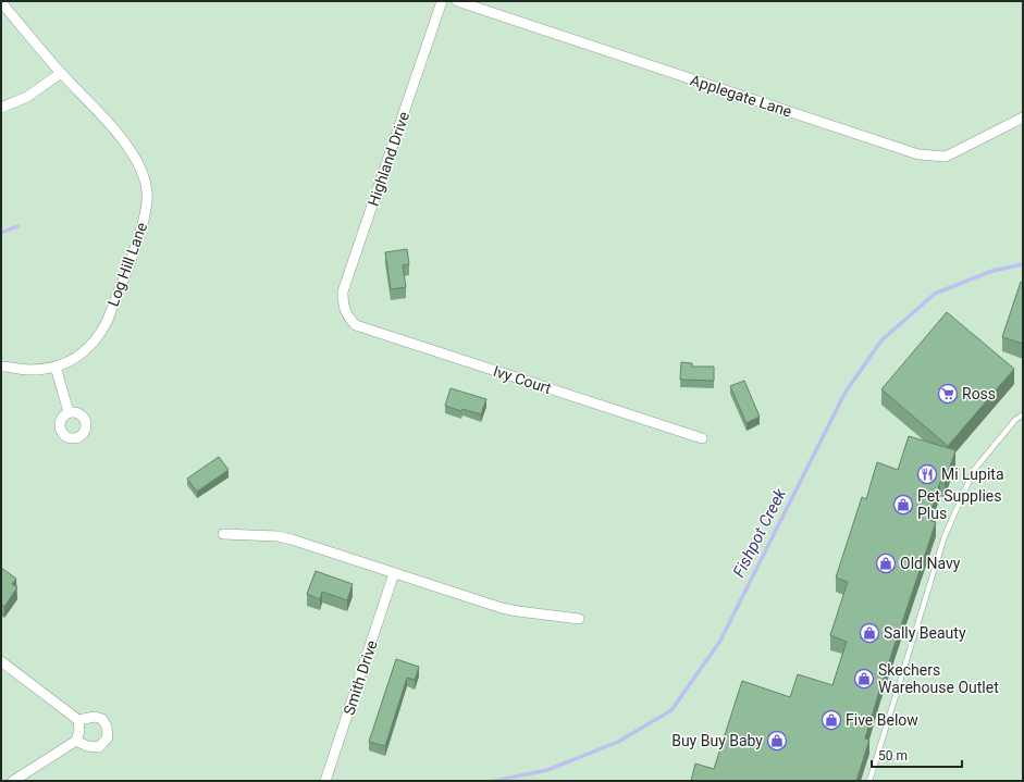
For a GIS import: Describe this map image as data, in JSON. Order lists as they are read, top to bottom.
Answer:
{
  "streets": {
    "street": [
      "Applegate Lane",
      "Highland Drive",
      "Log Hill Lane",
      "Ivy Court",
      "Smith Drive"
    ]
  },
  "crossings": [
    ["Highland Drive", "Ivy Court"]
  ],
  "water": ["Fishpot Creek"],
  "places": {
    "supermarket": ["Ross"],
    "restaurant": ["Mi Lupita"],
    "shop": [
      "Pet Supplies Plus",
      "Old Navy",
      "Sally Beauty",
      "Skechers Warehouse Outlet",
      "Five Below",
      "Buy Buy Baby"
    ]
  },
  "scale_bar": "50 m"
}
